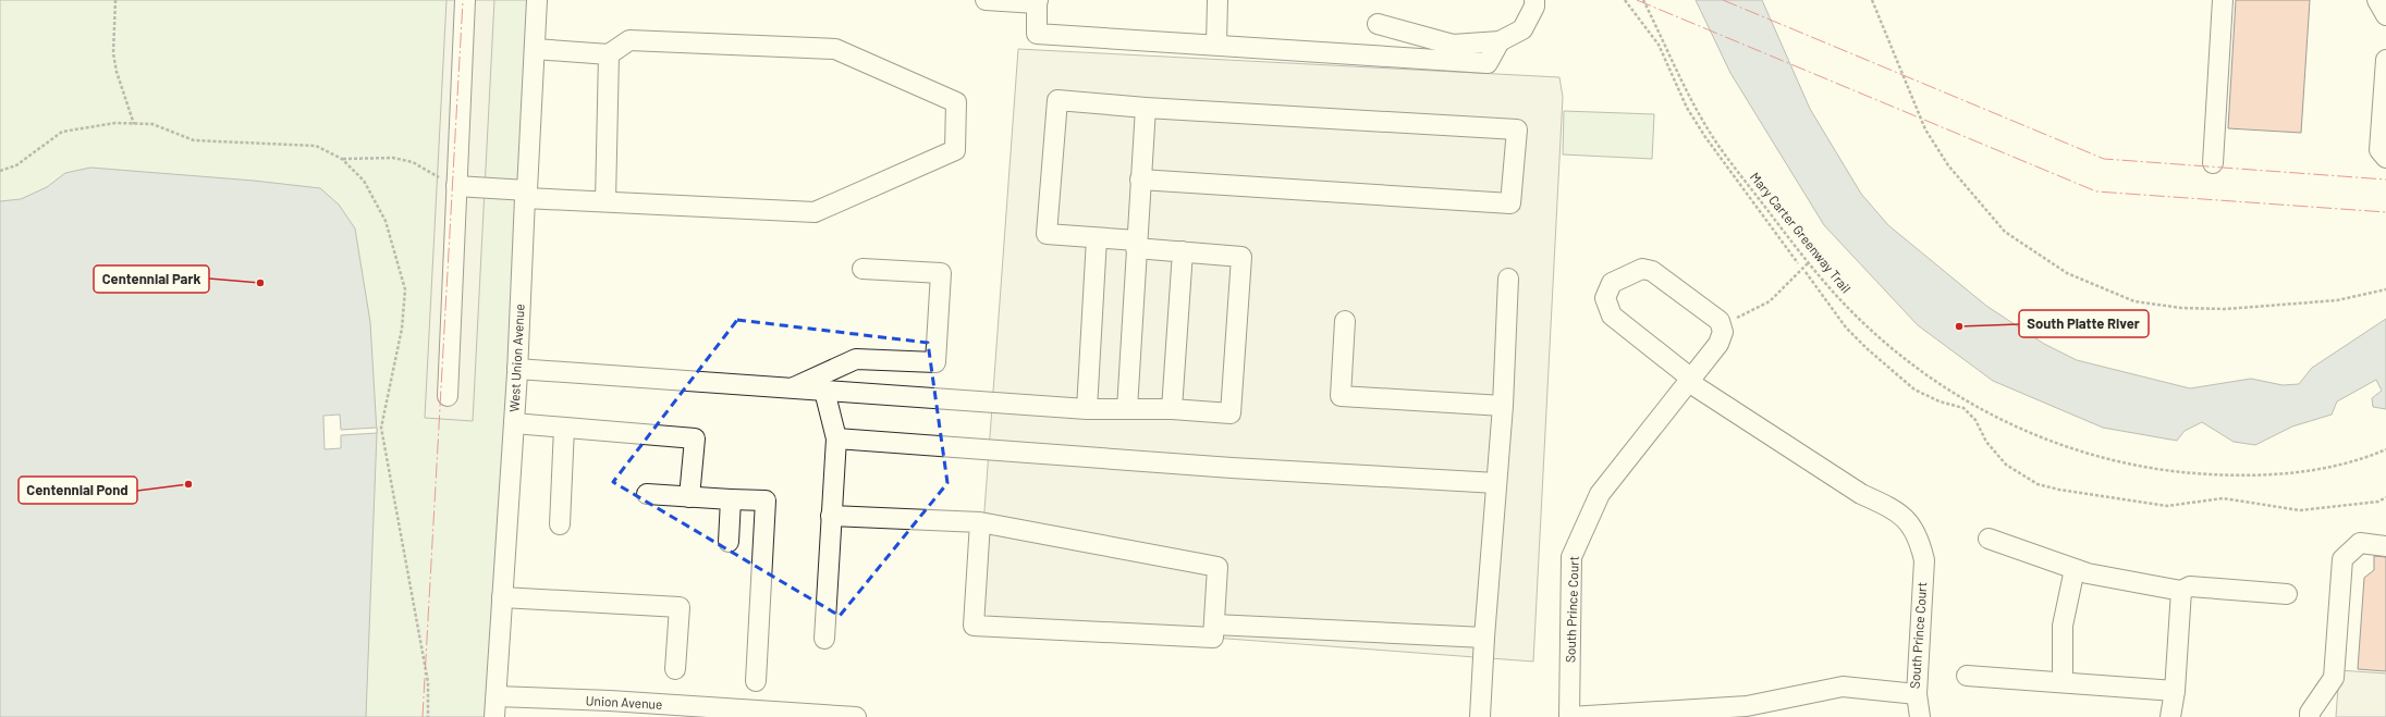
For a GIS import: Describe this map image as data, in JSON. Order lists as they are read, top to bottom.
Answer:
{
  "streets": {
    "street": ["West Union Avenue", "South Prince Court", "Union Avenue"],
    "path": ["Mary Carter Greenway Trail"]
  },
  "crossings": [
    ["West Union Avenue", "Union Avenue"]
  ],
  "places": ["Centennial Park", "South Platte River", "Centennial Pond"]
}
